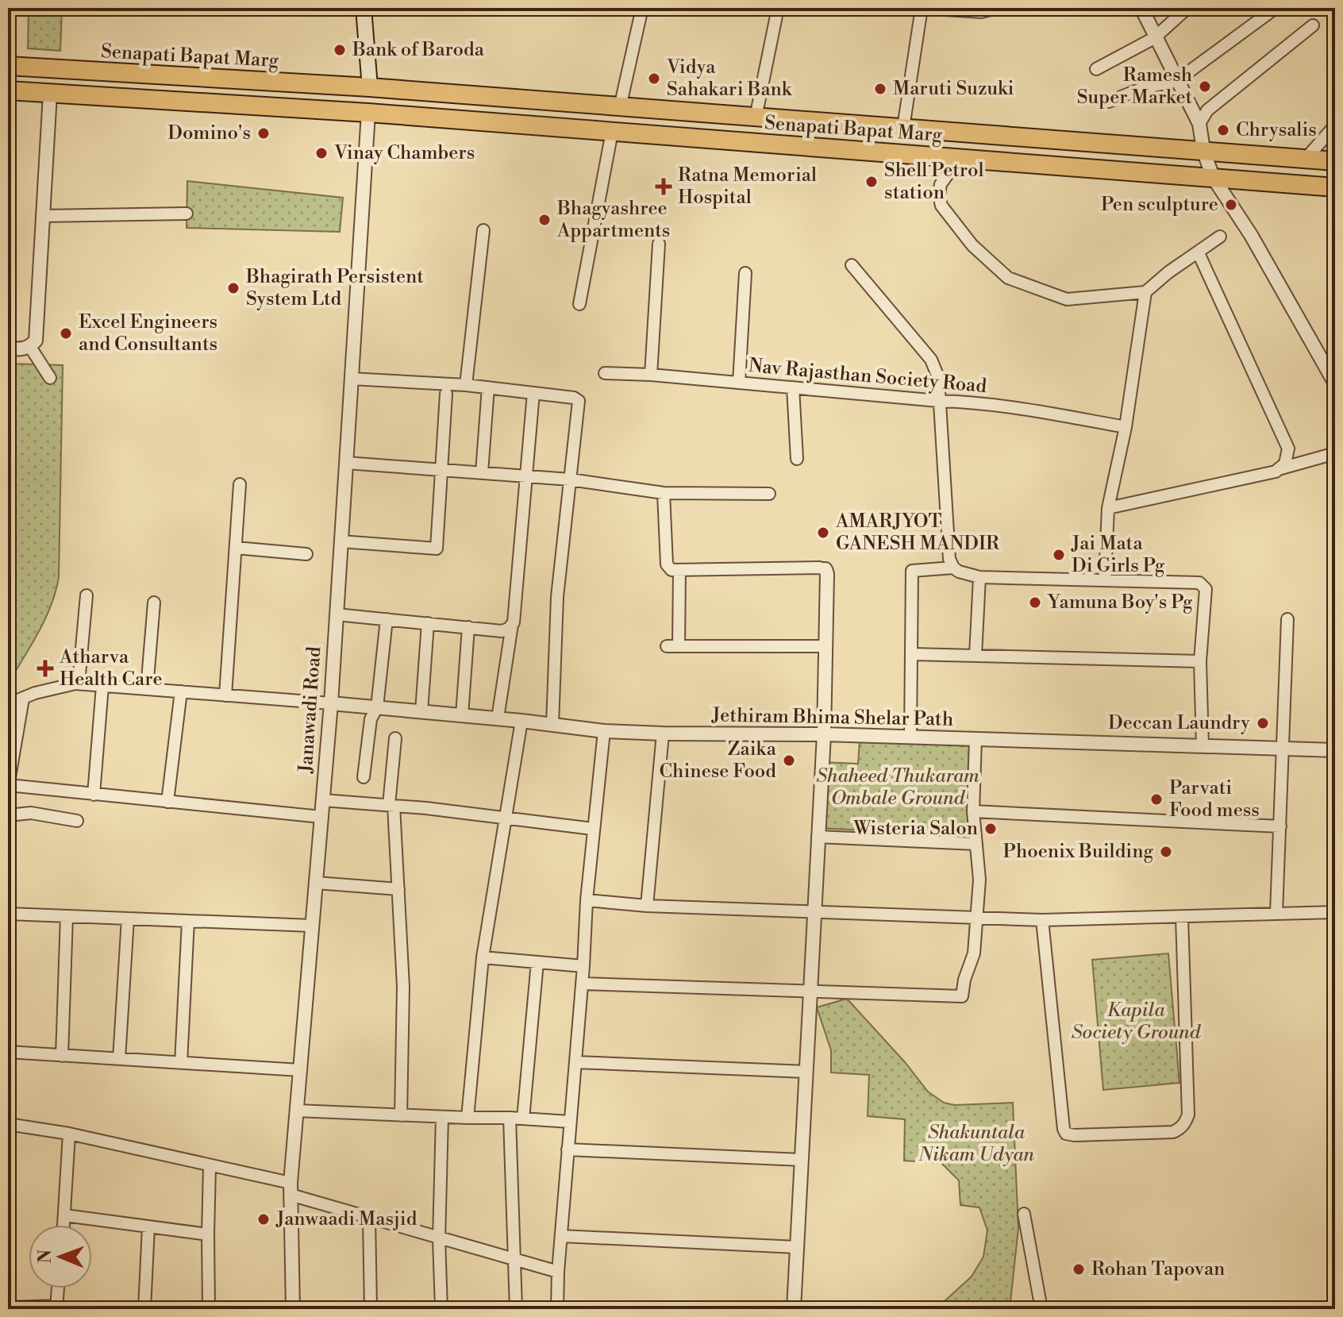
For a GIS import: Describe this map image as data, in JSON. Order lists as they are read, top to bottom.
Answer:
{
  "streets": {
    "main road": ["Senapati Bapat Marg"],
    "street": ["Nav Rajasthan Society Road", "Janawadi Road", "Jethiram Bhima Shelar Path"]
  },
  "crossings": [
    ["Senapati Bapat Marg", "Janawadi Road"],
    ["Janawadi Road", "Jethiram Bhima Shelar Path"]
  ],
  "parks": ["Shaheed Thukaram Ombale Ground", "Kapila Society Ground", "Shakuntala Nikam Udyan"],
  "places": {
    "other": [
      "Bank of Baroda",
      "Vidya Sahakari Bank",
      "Ramesh Super Market",
      "Maruti Suzuki",
      "Chrysalis",
      "Domino's",
      "Vinay Chambers",
      "Shell Petrol station",
      "Pen sculpture",
      "Bhagyashree Appartments",
      "Bhagirath Persistent System Ltd",
      "Excel Engineers and Consultants",
      "AMARJYOT GANESH MANDIR",
      "Jai Mata Di Girls Pg",
      "Yamuna Boy's Pg",
      "Deccan Laundry",
      "Zaika Chinese Food",
      "Parvati Food mess",
      "Wisteria Salon",
      "Phoenix Building",
      "Janwaadi Masjid",
      "Rohan Tapovan"
    ],
    "health": ["Ratna Memorial Hospital", "Atharva Health Care"]
  },
  "north": "left"
}
